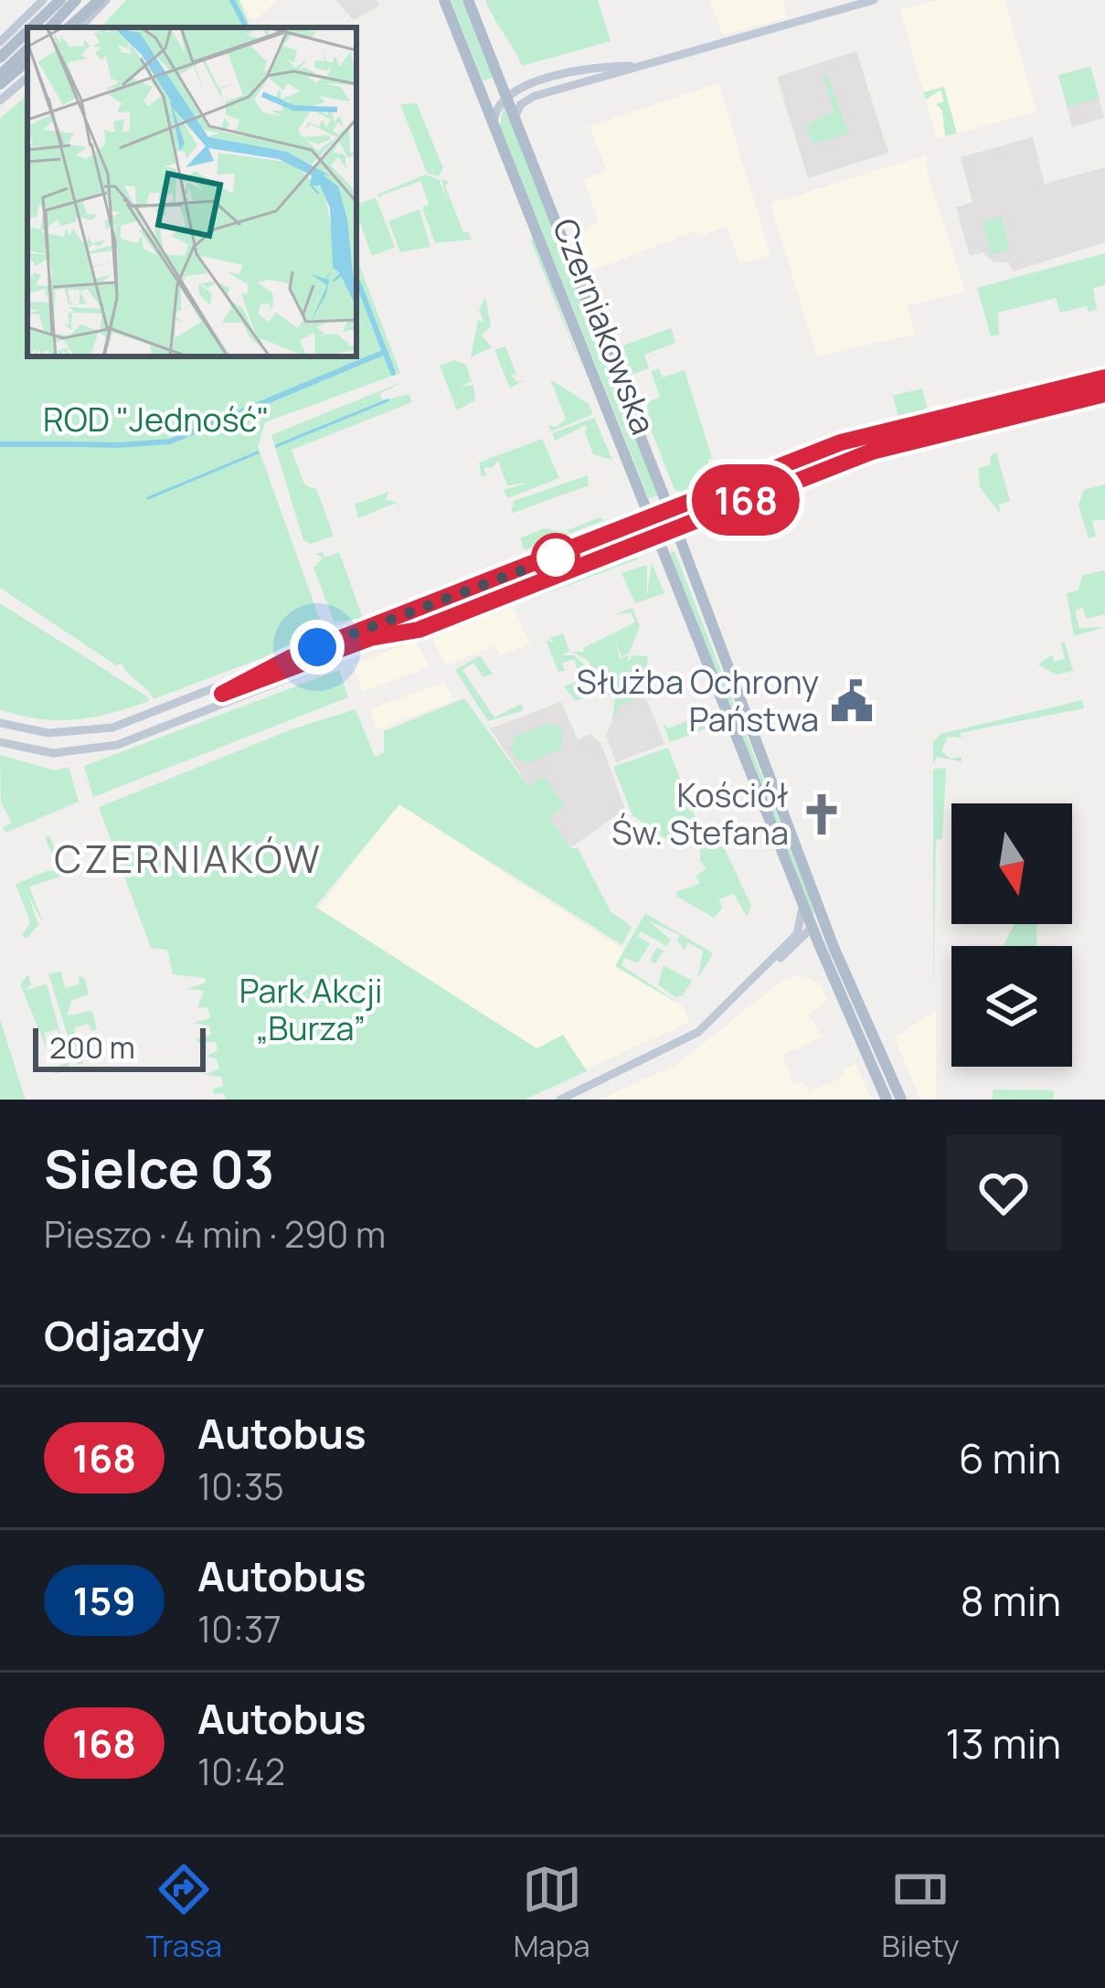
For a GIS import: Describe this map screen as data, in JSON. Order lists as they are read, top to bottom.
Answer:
{
  "streets": {
    "main road": ["Czerniakowska"]
  },
  "districts": ["CZERNIAKÓW"],
  "parks": ["ROD \"Jedność\"", "Park Akcji „Burza”"],
  "places": {
    "public building": ["Służba Ochrony Państwa"],
    "church": ["Kościół Św. Stefana"]
  },
  "lines": ["bus line 168"],
  "scale_bar": "200 m",
  "north": "bottom",
  "page": {
    "on_map": "168",
    "scale": "200 m",
    "heading": [
      ["Sielce 03", "Pieszo · 4 min · 290 m"],
      "Odjazdy"
    ],
    "list": [
      {
        "mark": "168",
        "name": "Autobus",
        "note": "10:35",
        "value": "6 min"
      },
      {
        "mark": "159",
        "name": "Autobus",
        "note": "10:37",
        "value": "8 min"
      },
      {
        "mark": "168",
        "name": "Autobus",
        "note": "10:42",
        "value": "13 min"
      }
    ],
    "tabs": ["Trasa", "Mapa", "Bilety"]
  }
}
